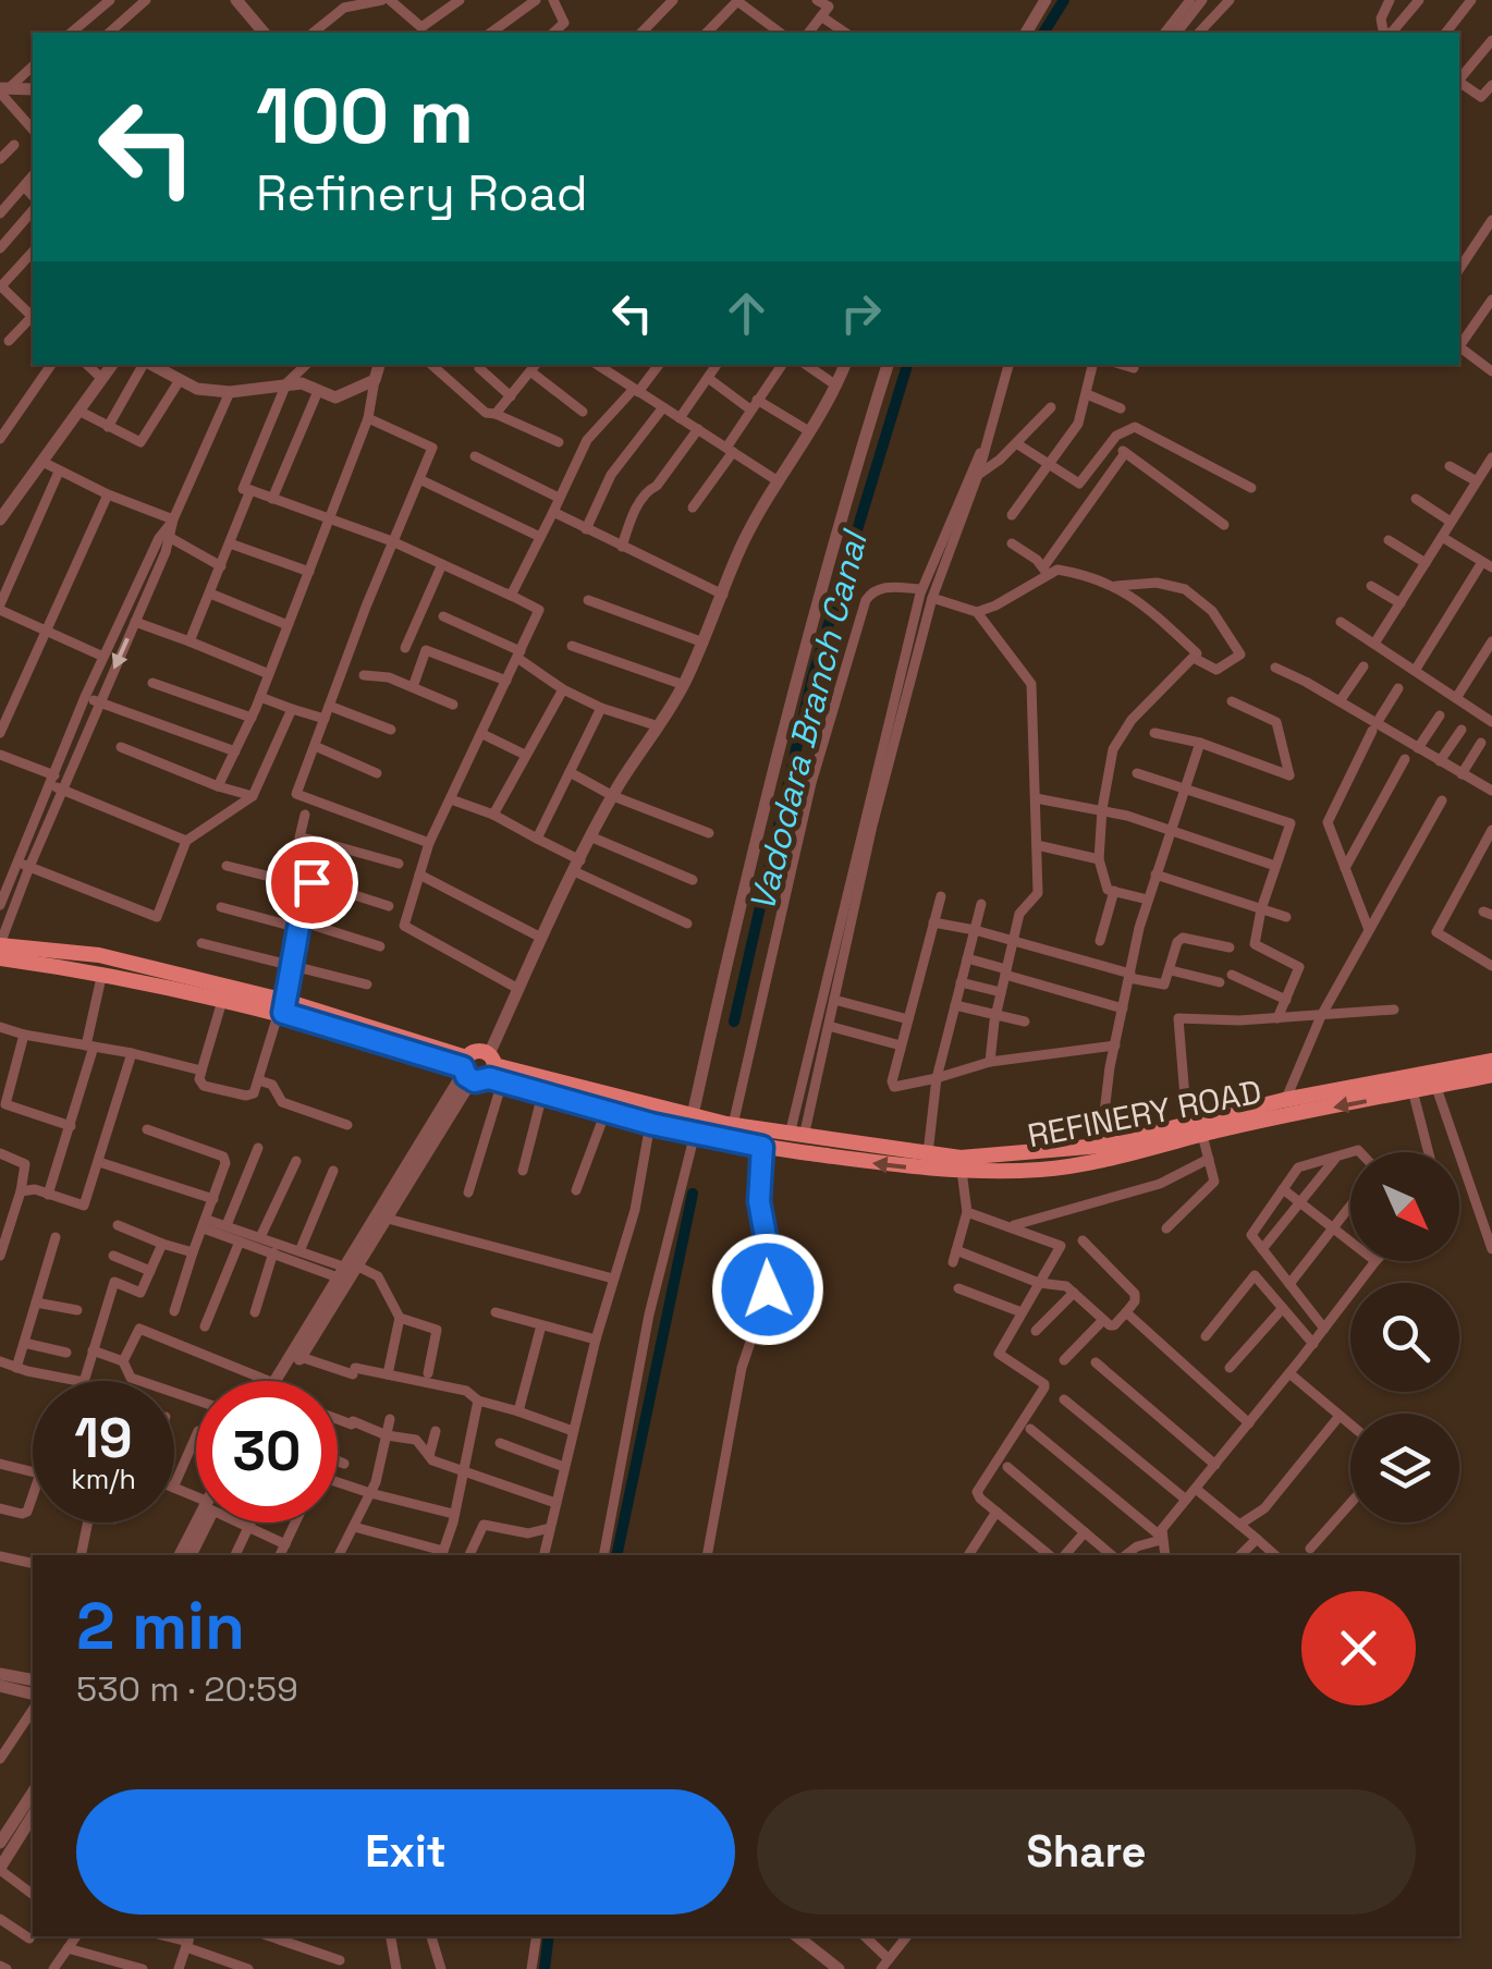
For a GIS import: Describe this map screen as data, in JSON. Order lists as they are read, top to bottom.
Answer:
{
  "streets": {
    "main road": ["REFINERY ROAD"]
  },
  "water": ["Vadodara Branch Canal"],
  "north": "bottom right",
  "page": {
    "turn": ["100 m", "Refinery Road"],
    "speed": "19 km/h",
    "limit": "30",
    "heading": ["2 min", "530 m · 20:59"],
    "buttons": ["Exit", "Share"]
  }
}
